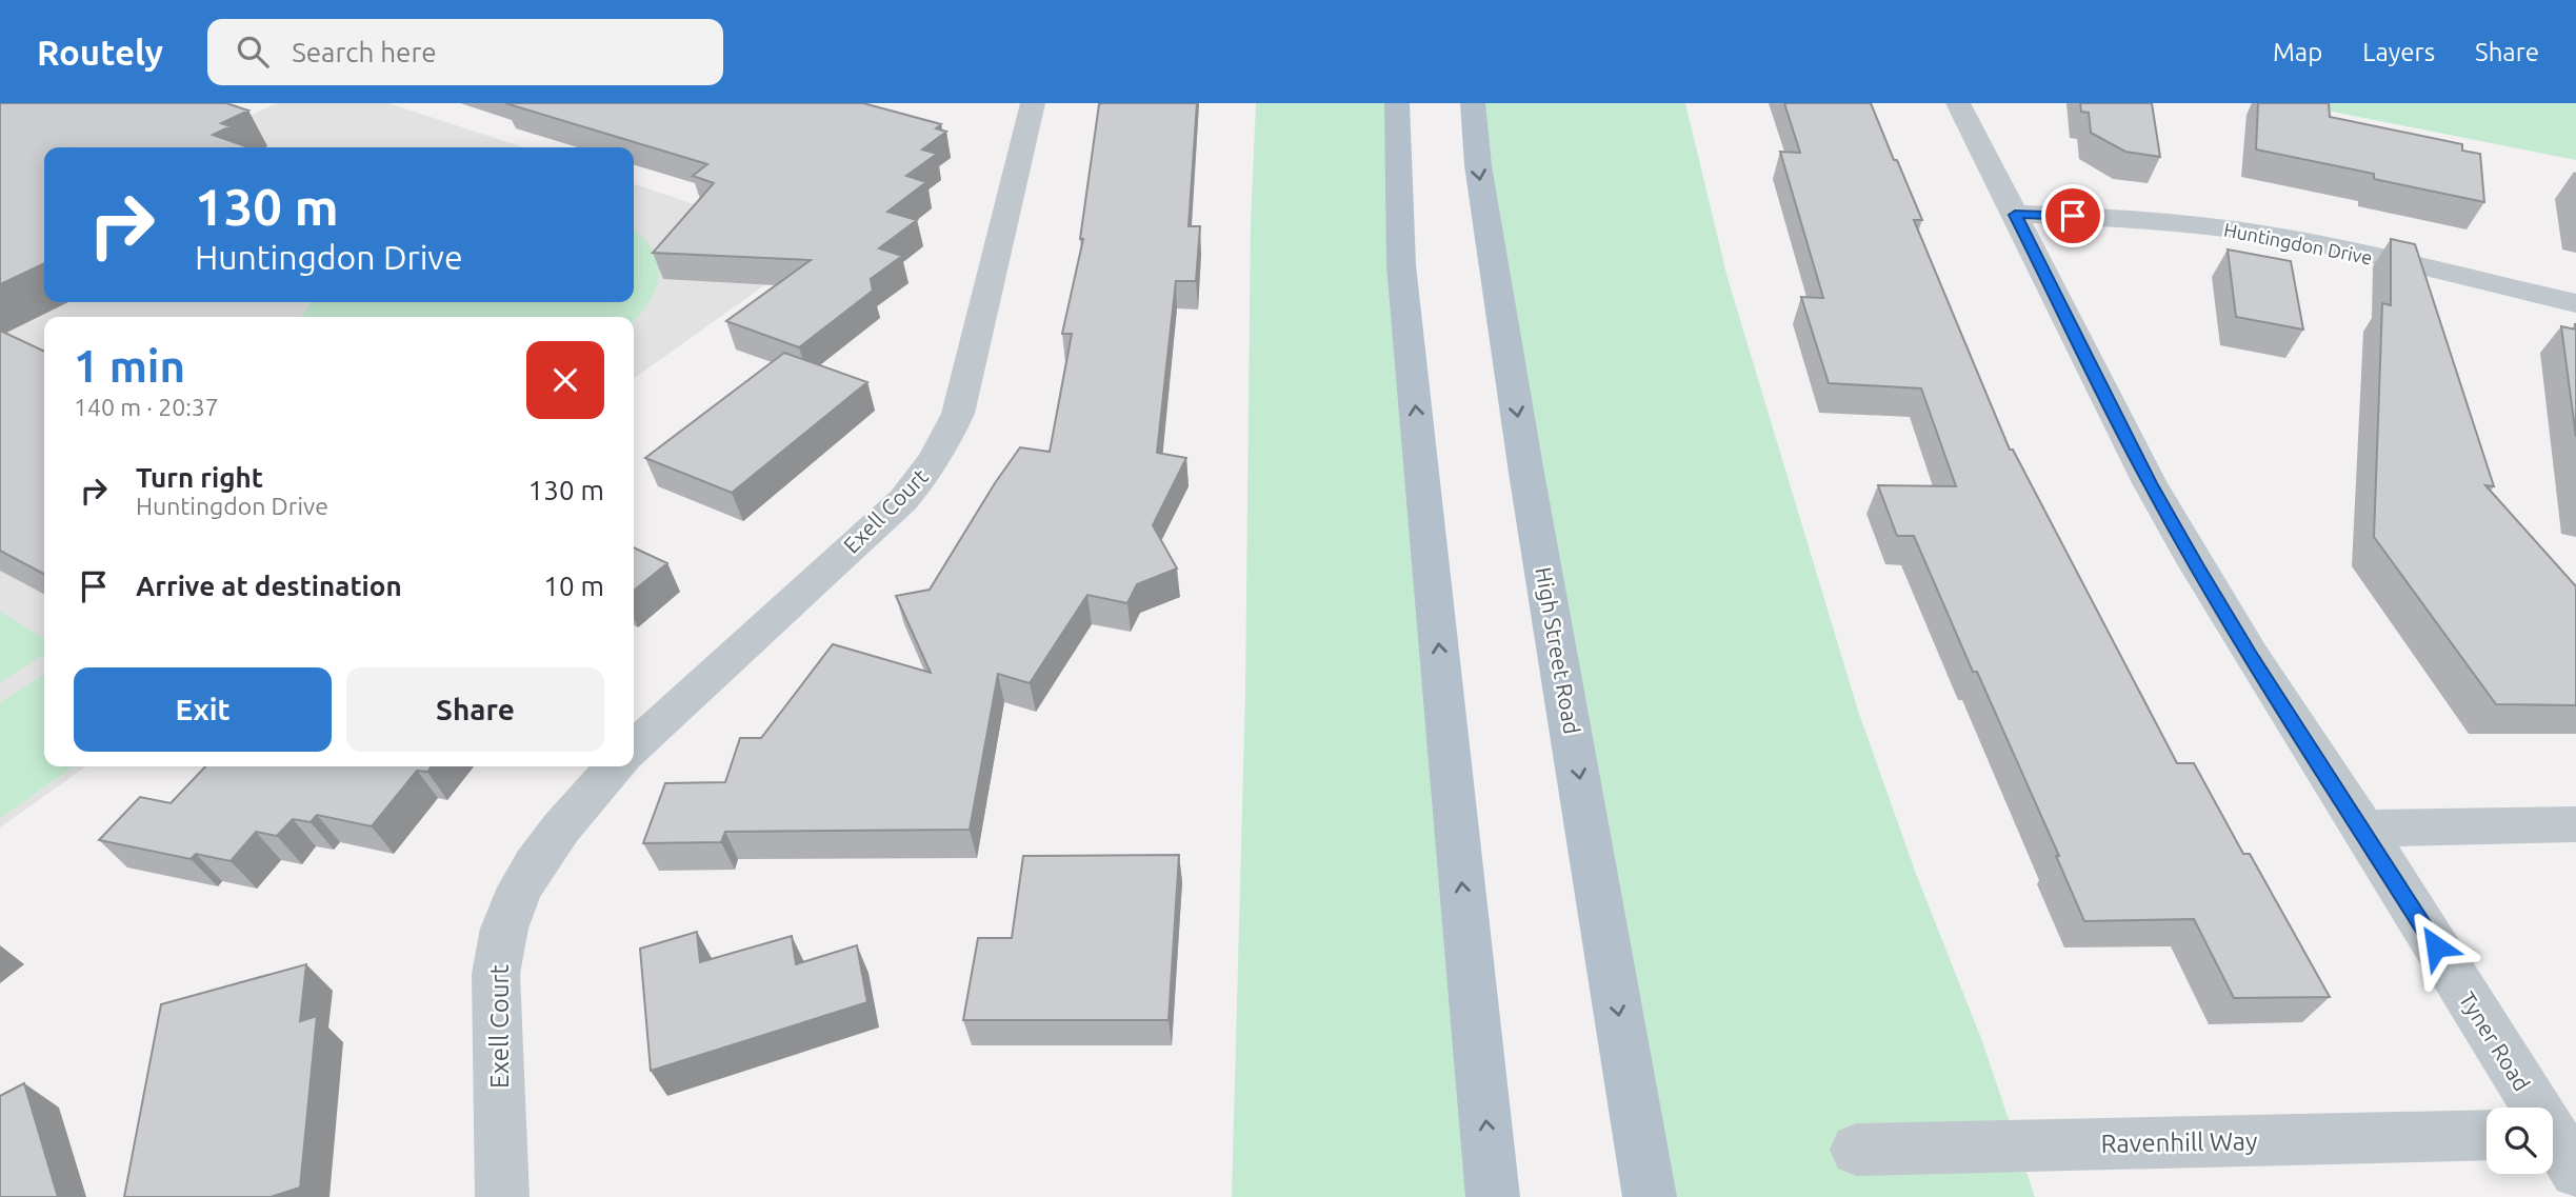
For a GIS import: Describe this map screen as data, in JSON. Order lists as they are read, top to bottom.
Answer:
{
  "streets": {
    "main road": ["High Street Road"],
    "street": [
      "Huntingdon Drive",
      "Exell Court",
      "Tyner Road",
      "Ravenhill Way"
    ]
  },
  "crossings": [
    ["Huntingdon Drive", "Tyner Road"]
  ],
  "page": {
    "header": "Routely",
    "search": "Search here",
    "nav": ["Map", "Layers", "Share"],
    "turn": ["130 m", "Huntingdon Drive"],
    "heading": ["1 min", "140 m · 20:37"],
    "list": [
      {
        "name": "Turn right",
        "note": "Huntingdon Drive",
        "value": "130 m"
      },
      {
        "name": "Arrive at destination",
        "value": "10 m"
      }
    ],
    "buttons": ["Exit", "Share"]
  }
}
